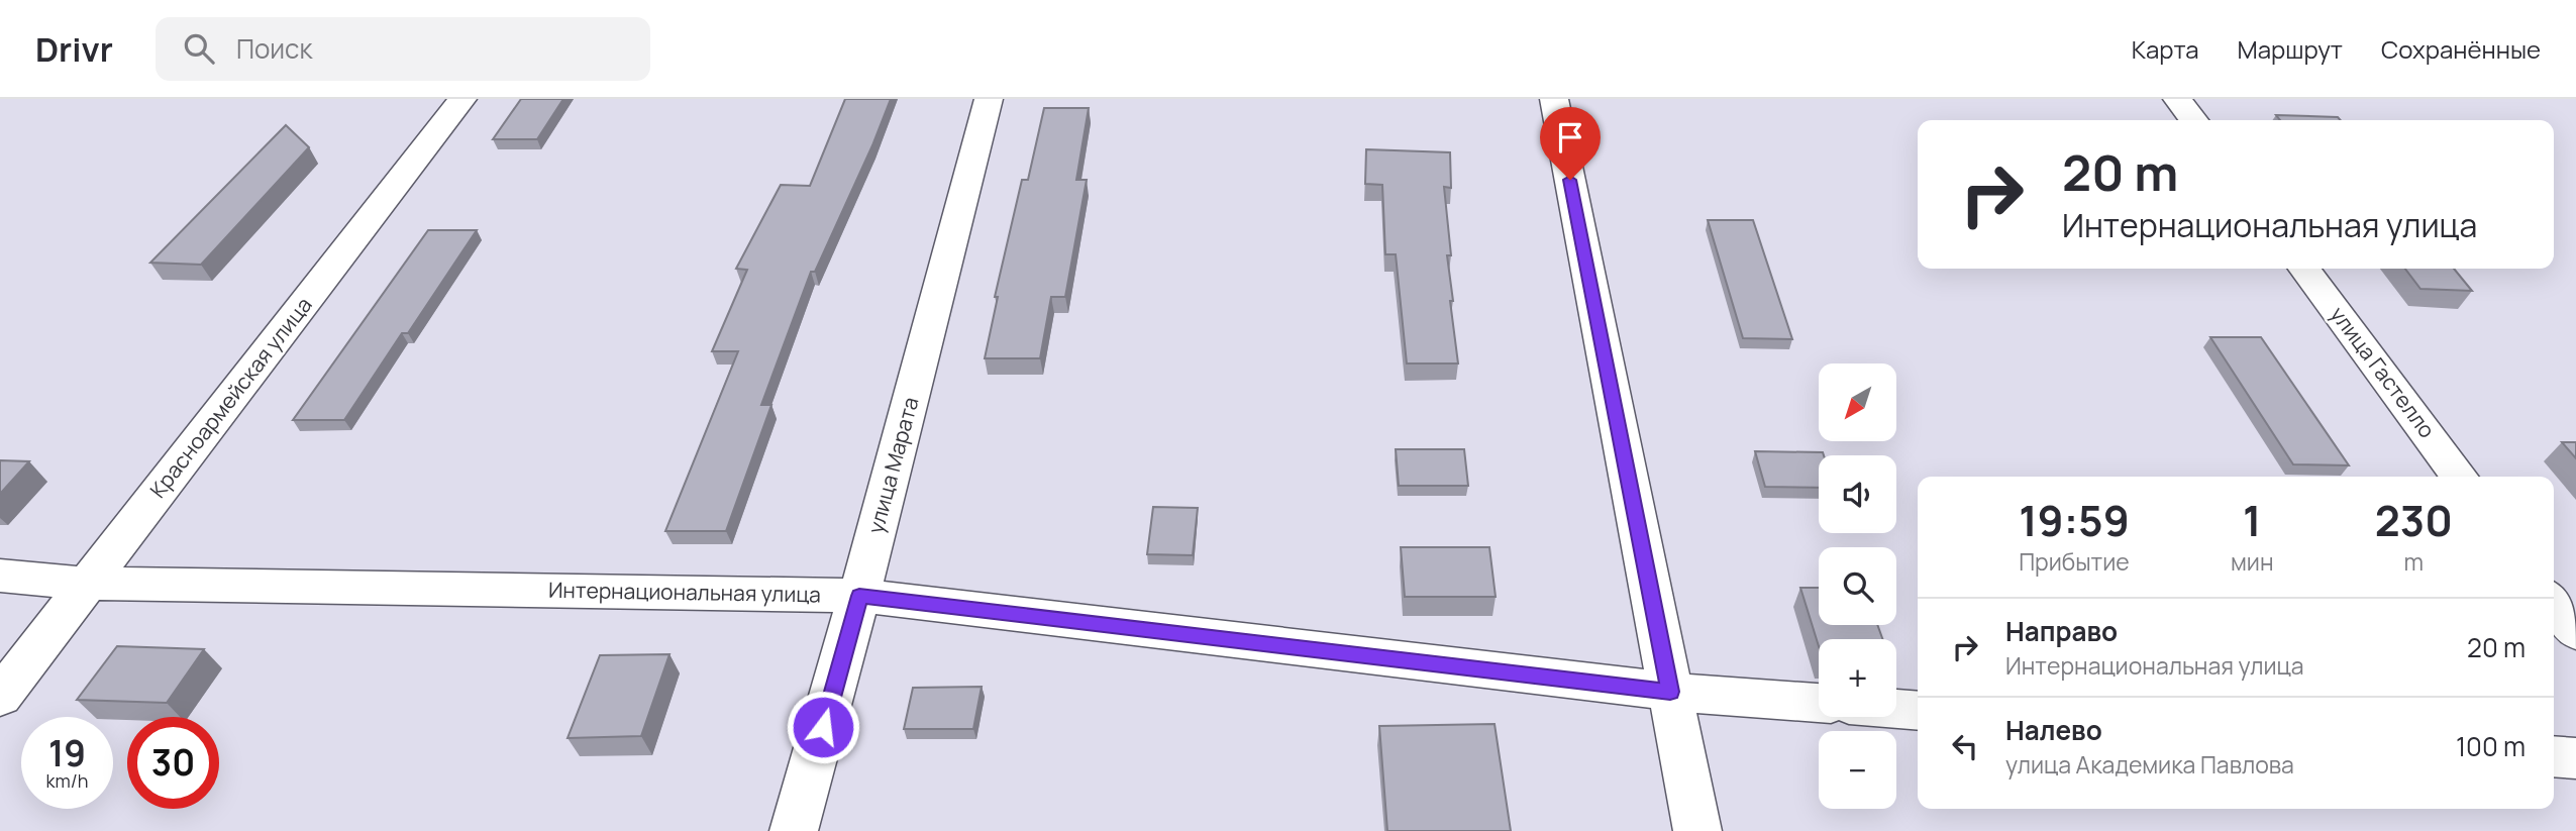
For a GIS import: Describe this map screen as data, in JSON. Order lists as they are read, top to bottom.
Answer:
{
  "streets": {
    "street": [
      "улица Гастелло",
      "Красноармейская улица",
      "улица Марата",
      "Интернациональная улица"
    ]
  },
  "crossings": [
    ["Красноармейская улица", "Интернациональная улица"],
    ["улица Марата", "Интернациональная улица"]
  ],
  "north": "bottom left",
  "page": {
    "header": "Drivr",
    "search": "Поиск",
    "nav": ["Карта", "Маршрут", "Сохранённые"],
    "turn": ["20 m", "Интернациональная улица"],
    "map_buttons": ["+", "−"],
    "eta": [
      "19:59",
      "Прибытие",
      "1",
      "мин",
      "230",
      "m"
    ],
    "list": [
      {
        "name": "Направо",
        "note": "Интернациональная улица",
        "value": "20 m"
      },
      {
        "name": "Налево",
        "note": "улица Академика Павлова",
        "value": "100 m"
      }
    ],
    "speed": "19 km/h",
    "limit": "30"
  }
}
